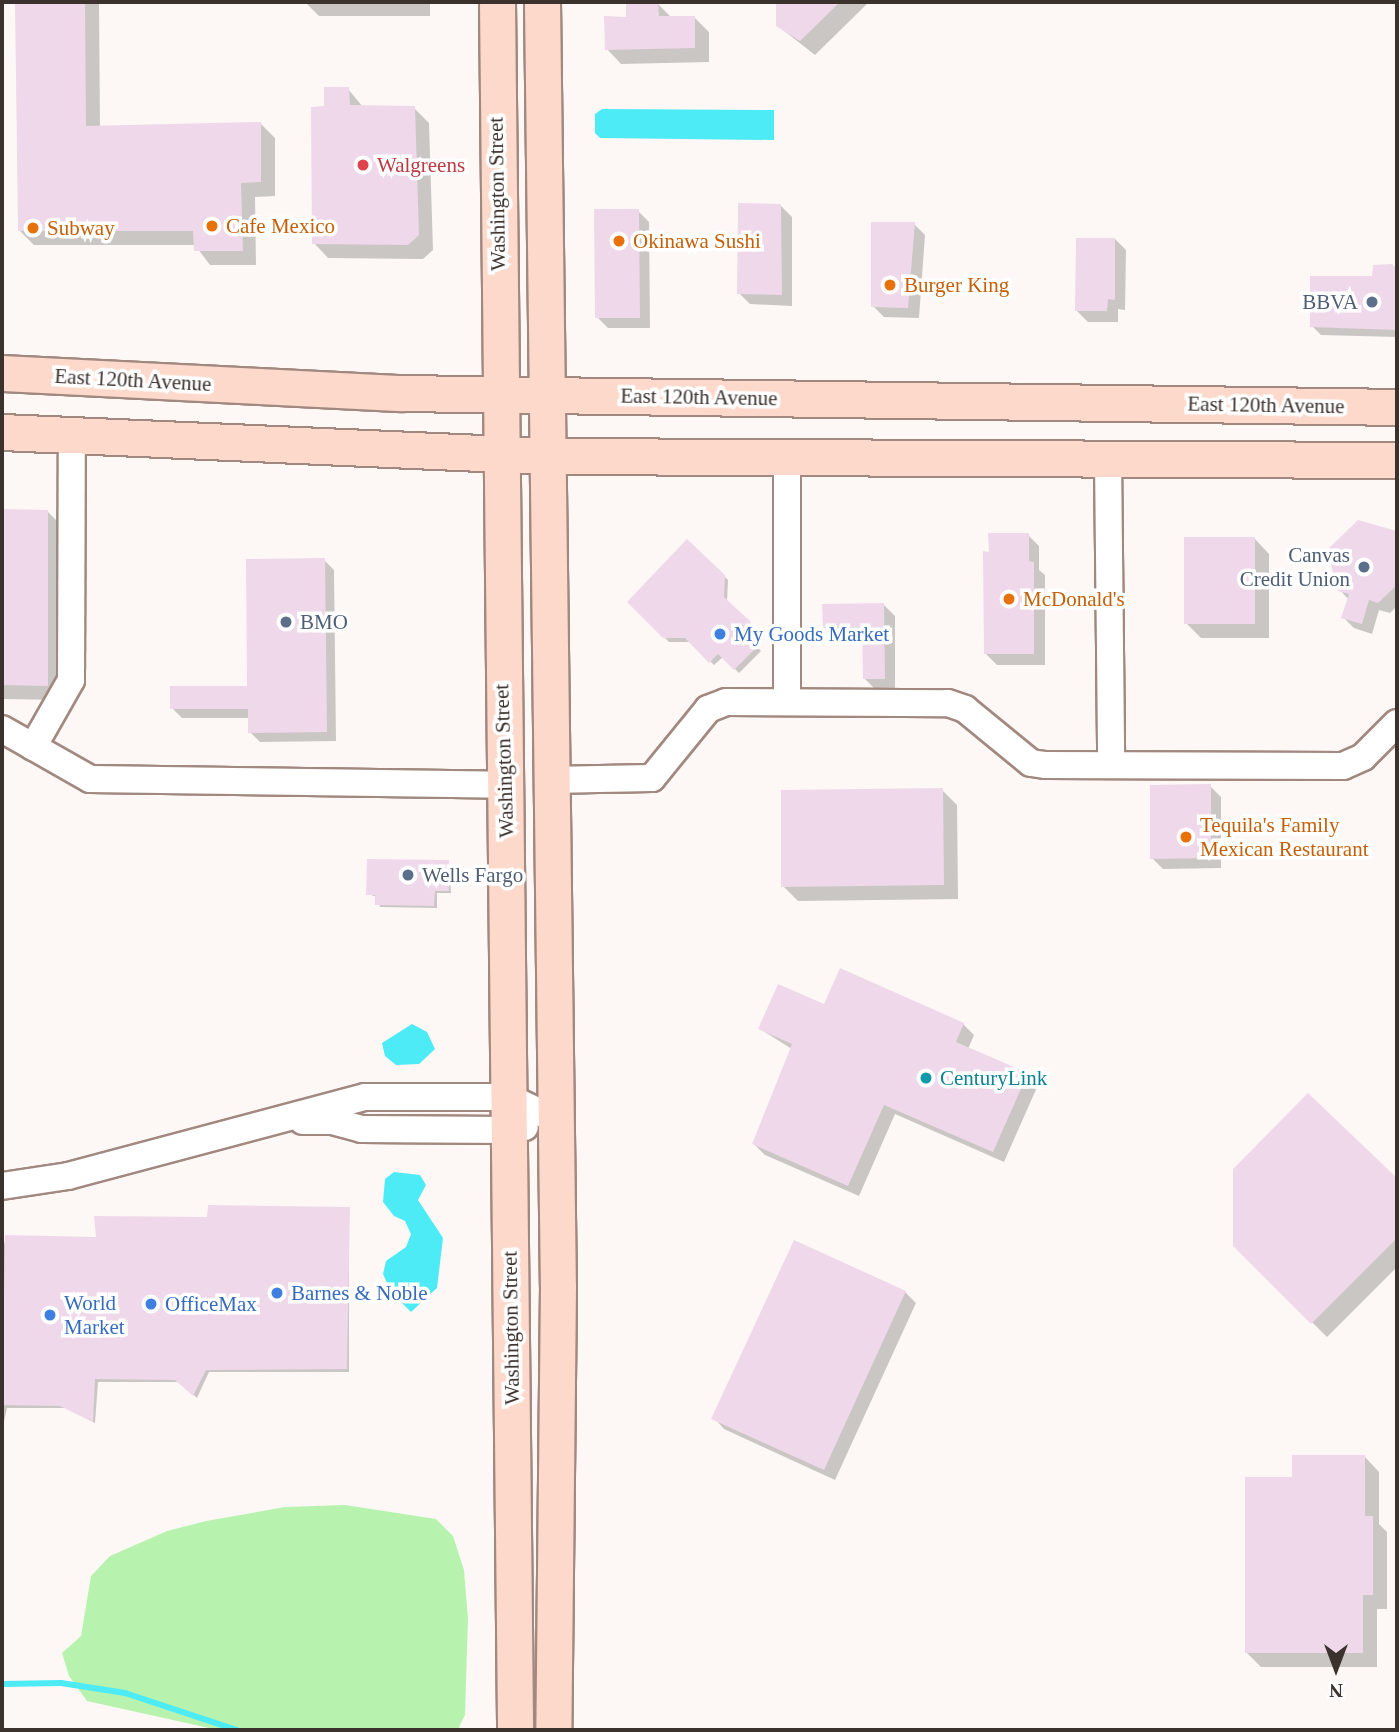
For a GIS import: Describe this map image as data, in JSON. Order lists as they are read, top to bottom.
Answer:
{
  "streets": {
    "main road": ["Washington Street", "East 120th Avenue"]
  },
  "crossings": [
    ["Washington Street", "East 120th Avenue"]
  ],
  "places": [
    "Walgreens",
    "Cafe Mexico",
    "Subway",
    "Okinawa Sushi",
    "Burger King",
    "BBVA",
    "Canvas Credit Union",
    "McDonald's",
    "BMO",
    "My Goods Market",
    "Tequila's Family Mexican Restaurant",
    "Wells Fargo",
    "CenturyLink",
    "Barnes & Noble",
    "OfficeMax",
    "World Market"
  ],
  "north": "bottom"
}
